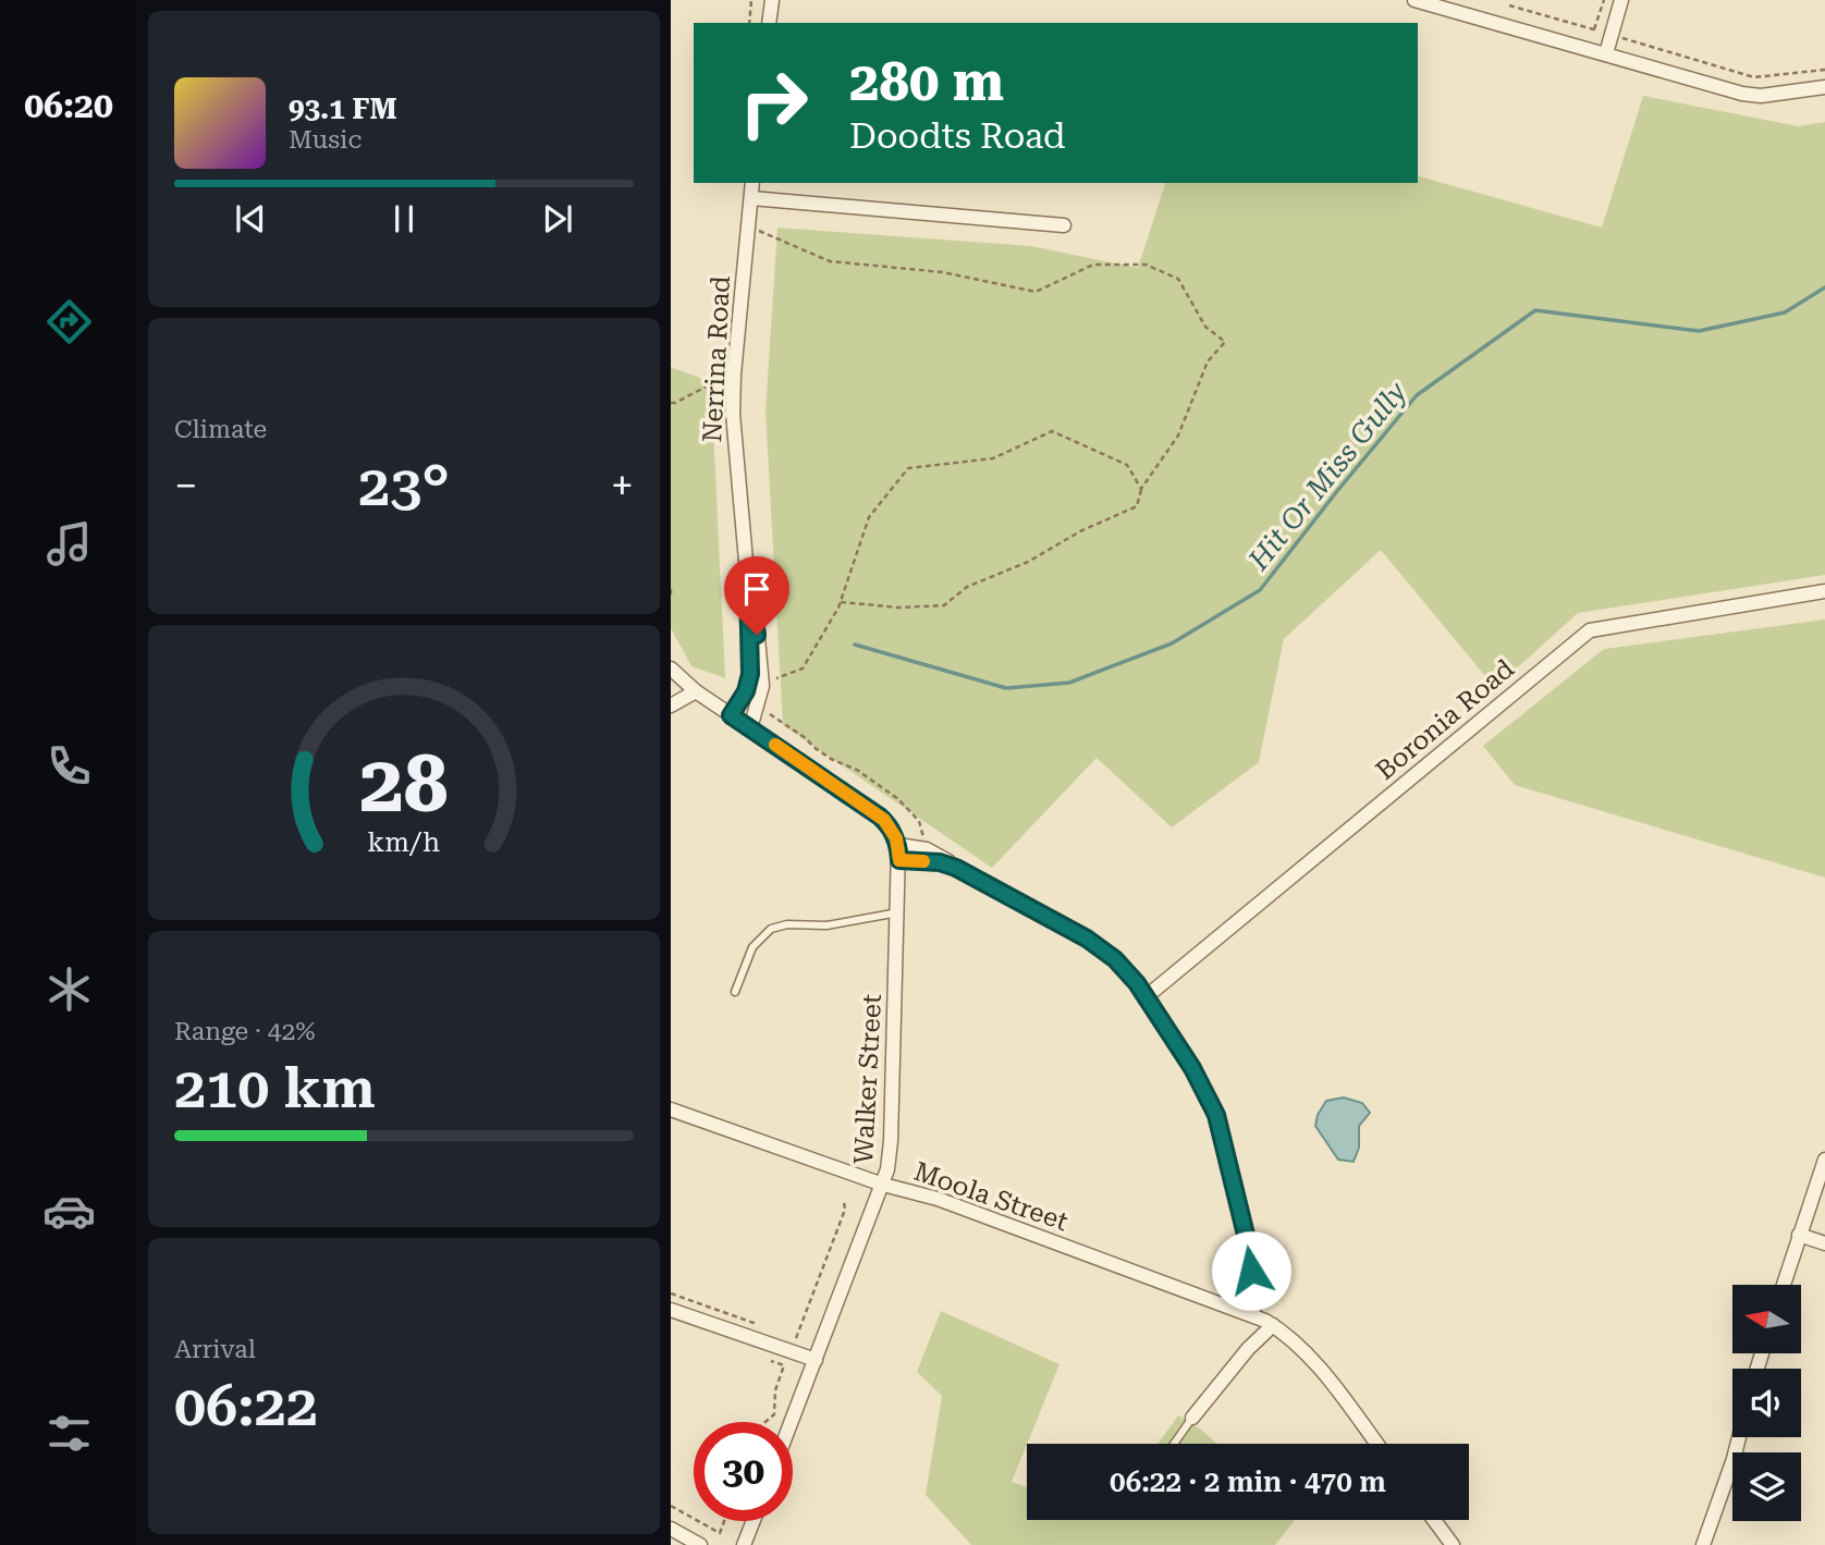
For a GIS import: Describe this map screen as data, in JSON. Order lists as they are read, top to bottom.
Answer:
{
  "streets": {
    "street": [
      "Nerrina Road",
      "Boronia Road",
      "Walker Street",
      "Moola Street"
    ]
  },
  "crossings": [
    ["Walker Street", "Moola Street"]
  ],
  "water": ["Hit Or Miss Gully"],
  "north": "left",
  "page": {
    "tabs": "06:20",
    "turn": ["280 m", "Doodts Road"],
    "song": ["93.1 FM", "Music"],
    "tile": [
      "Climate",
      ["Range · 42%", "210 km"],
      ["Arrival", "06:22"]
    ],
    "heat": ["−", "23°", "+"],
    "limit": "30",
    "trip": "06:22 · 2 min · 470 m",
    "gauge": ["28", "km/h"]
  }
}
